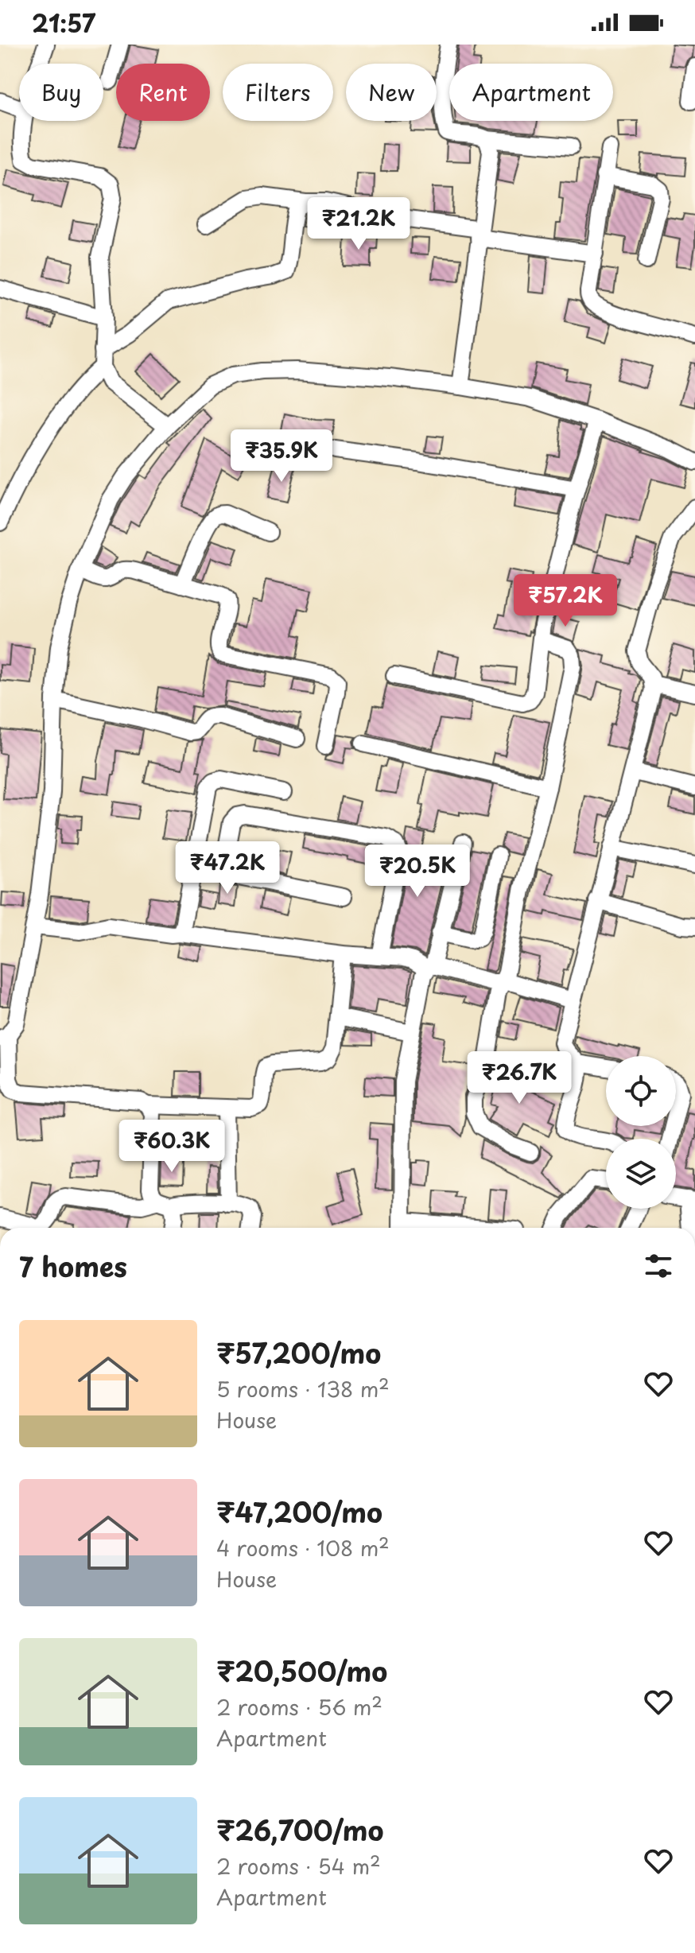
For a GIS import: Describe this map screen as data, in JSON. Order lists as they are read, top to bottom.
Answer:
{
  "page": {
    "status": "21:57",
    "chip": [
      "Buy",
      "Rent",
      "Filters",
      "New",
      "Apartment"
    ],
    "price": [
      "₹21.2K",
      "₹35.9K",
      "₹57.2K",
      "₹47.2K",
      "₹20.5K",
      "₹26.7K",
      "₹60.3K"
    ],
    "heading": "7 homes",
    "list": [
      {
        "name": "₹57,200/mo",
        "note": "5 rooms · 138 m² · House"
      },
      {
        "name": "₹47,200/mo",
        "note": "4 rooms · 108 m² · House"
      },
      {
        "name": "₹20,500/mo",
        "note": "2 rooms · 56 m² · Apartment"
      },
      {
        "name": "₹26,700/mo",
        "note": "2 rooms · 54 m² · Apartment"
      }
    ]
  }
}
